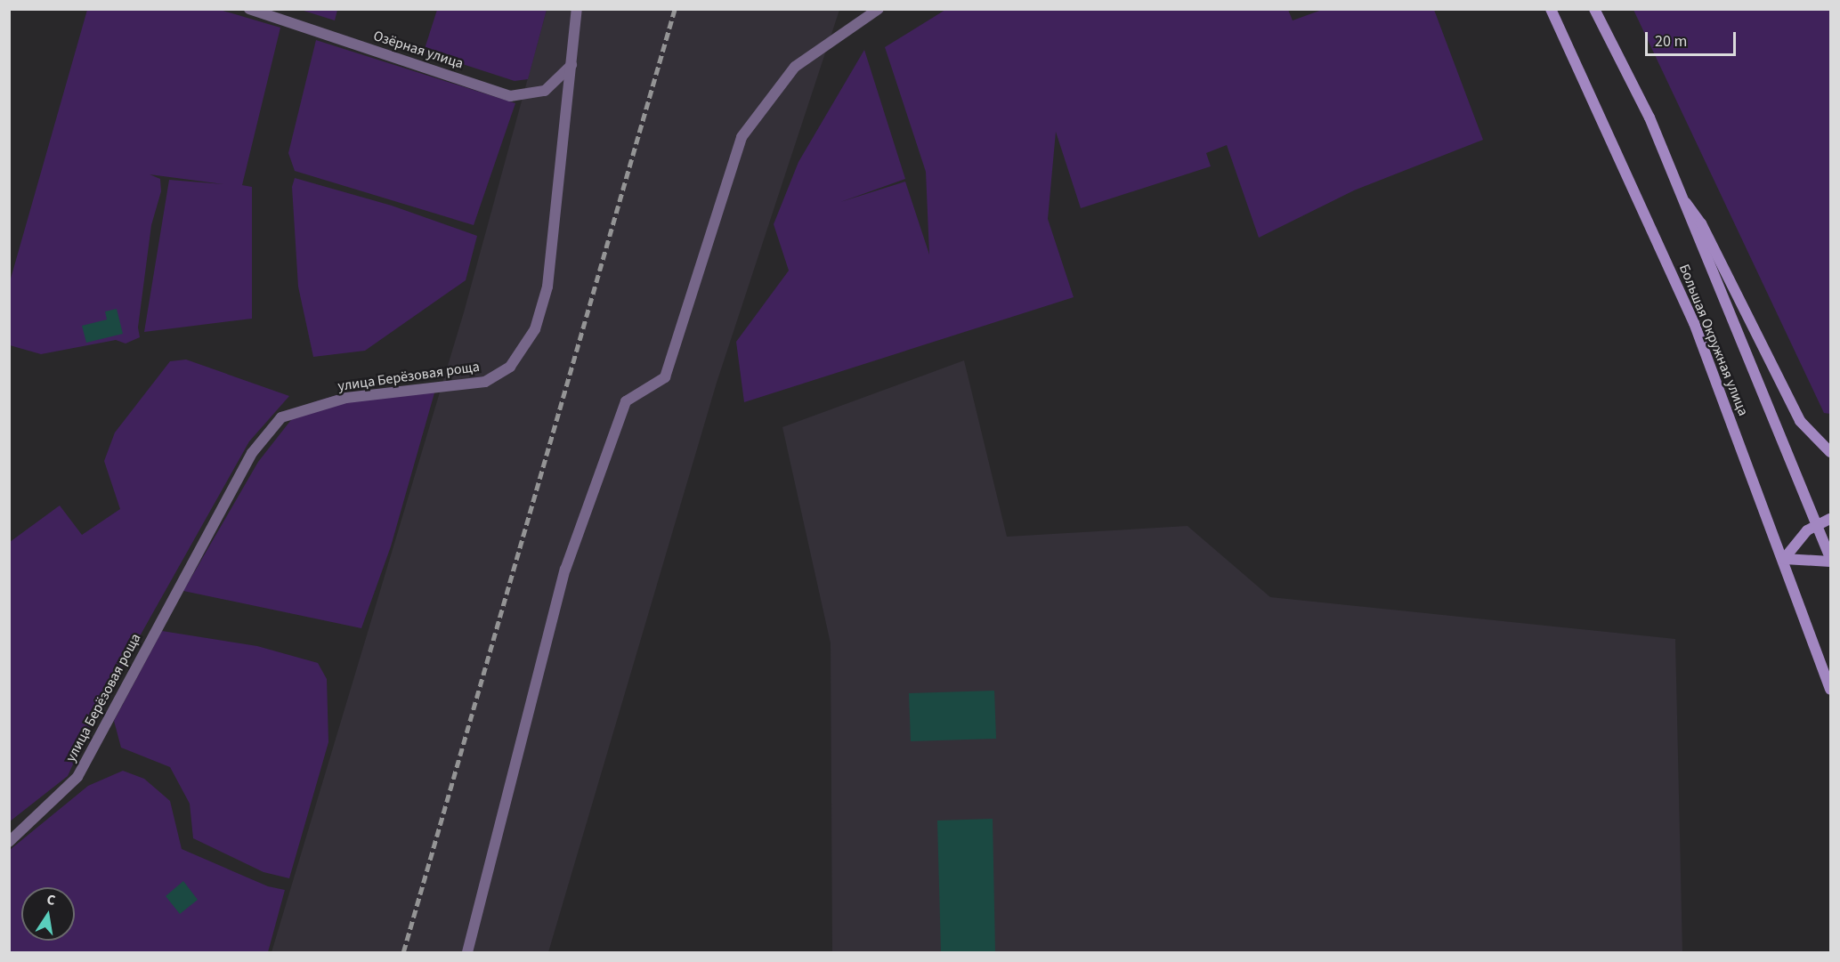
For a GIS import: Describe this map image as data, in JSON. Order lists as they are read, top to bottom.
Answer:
{
  "streets": {
    "main road": ["Большая Окружная улица"],
    "lane": ["Озёрная улица", "улица Берёзовая роща"]
  },
  "crossings": [
    ["Озёрная улица", "улица Берёзовая роща"]
  ],
  "scale_bar": "20 m",
  "north": "top"
}
